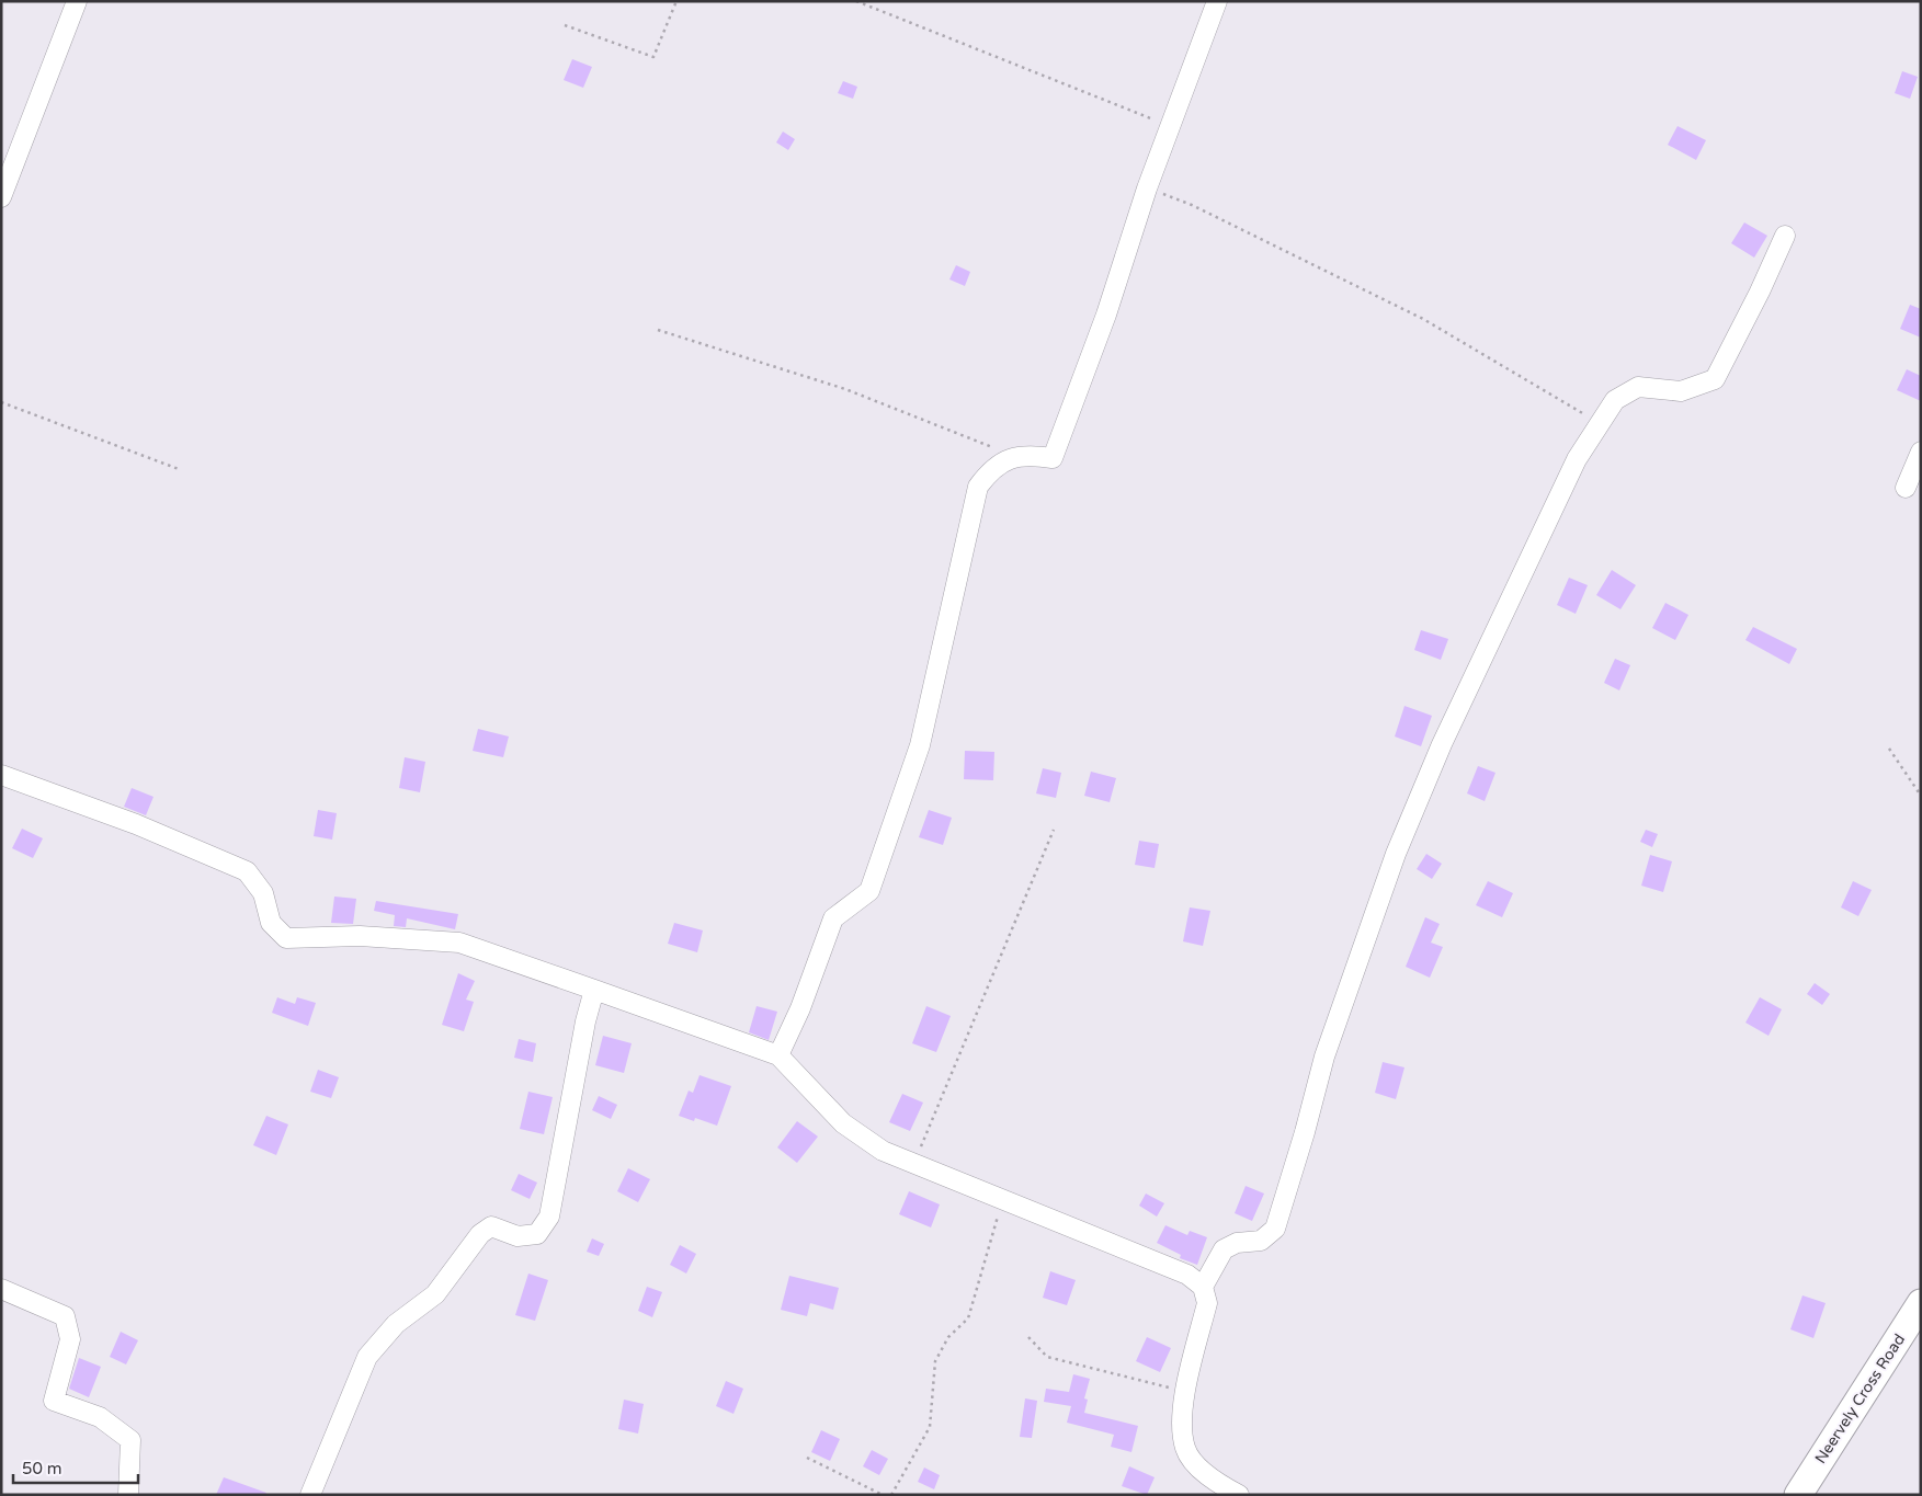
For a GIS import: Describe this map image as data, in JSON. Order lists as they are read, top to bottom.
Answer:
{
  "streets": {
    "street": ["Neervely Cross Road"]
  },
  "scale_bar": "50 m"
}
